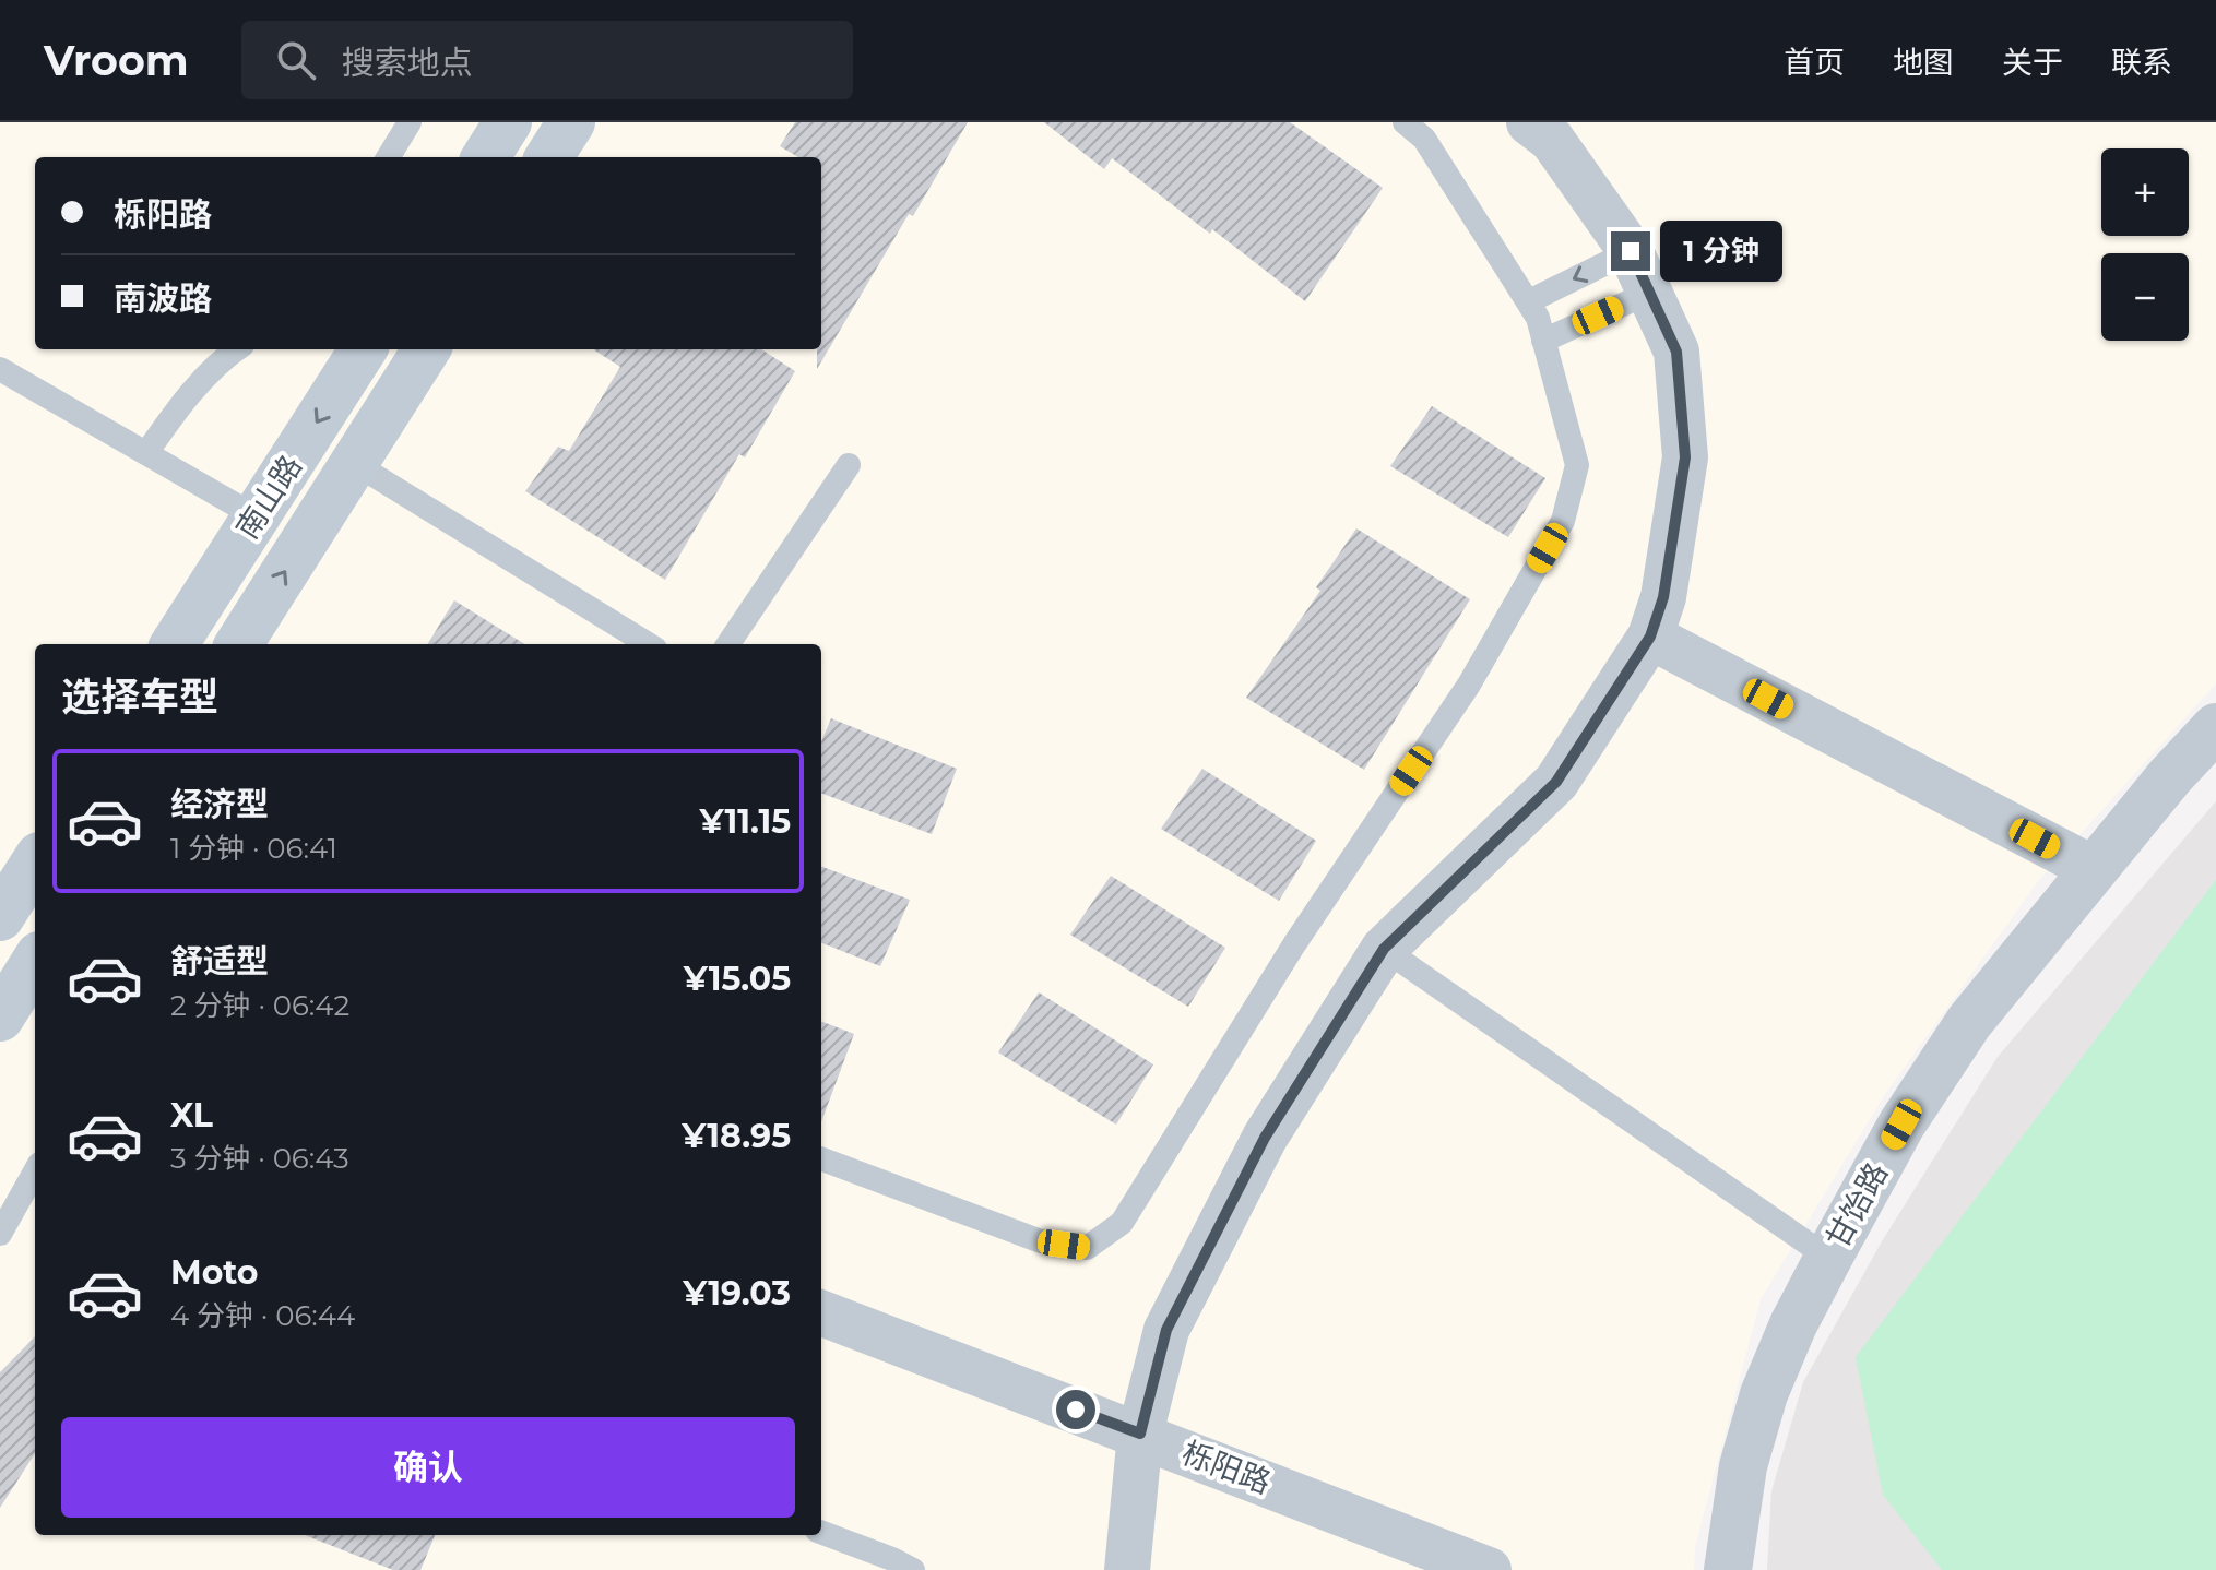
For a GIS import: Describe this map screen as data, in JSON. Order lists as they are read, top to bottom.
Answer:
{
  "streets": {
    "main road": ["南山路"],
    "street": ["甘饴路", "栎阳路"]
  },
  "page": {
    "header": "Vroom",
    "search": "搜索地点",
    "nav": [
      "首页",
      "地图",
      "关于",
      "联系"
    ],
    "map_buttons": ["+", "−"],
    "banner": ["栎阳路", "南波路"],
    "bubble": "1 分钟",
    "heading": "选择车型",
    "list": [
      {
        "name": "经济型",
        "note": "1 分钟 · 06:41",
        "value": "¥11.15"
      },
      {
        "name": "舒适型",
        "note": "2 分钟 · 06:42",
        "value": "¥15.05"
      },
      {
        "name": "XL",
        "note": "3 分钟 · 06:43",
        "value": "¥18.95"
      },
      {
        "name": "Moto",
        "note": "4 分钟 · 06:44",
        "value": "¥19.03"
      }
    ],
    "buttons": "确认"
  }
}
